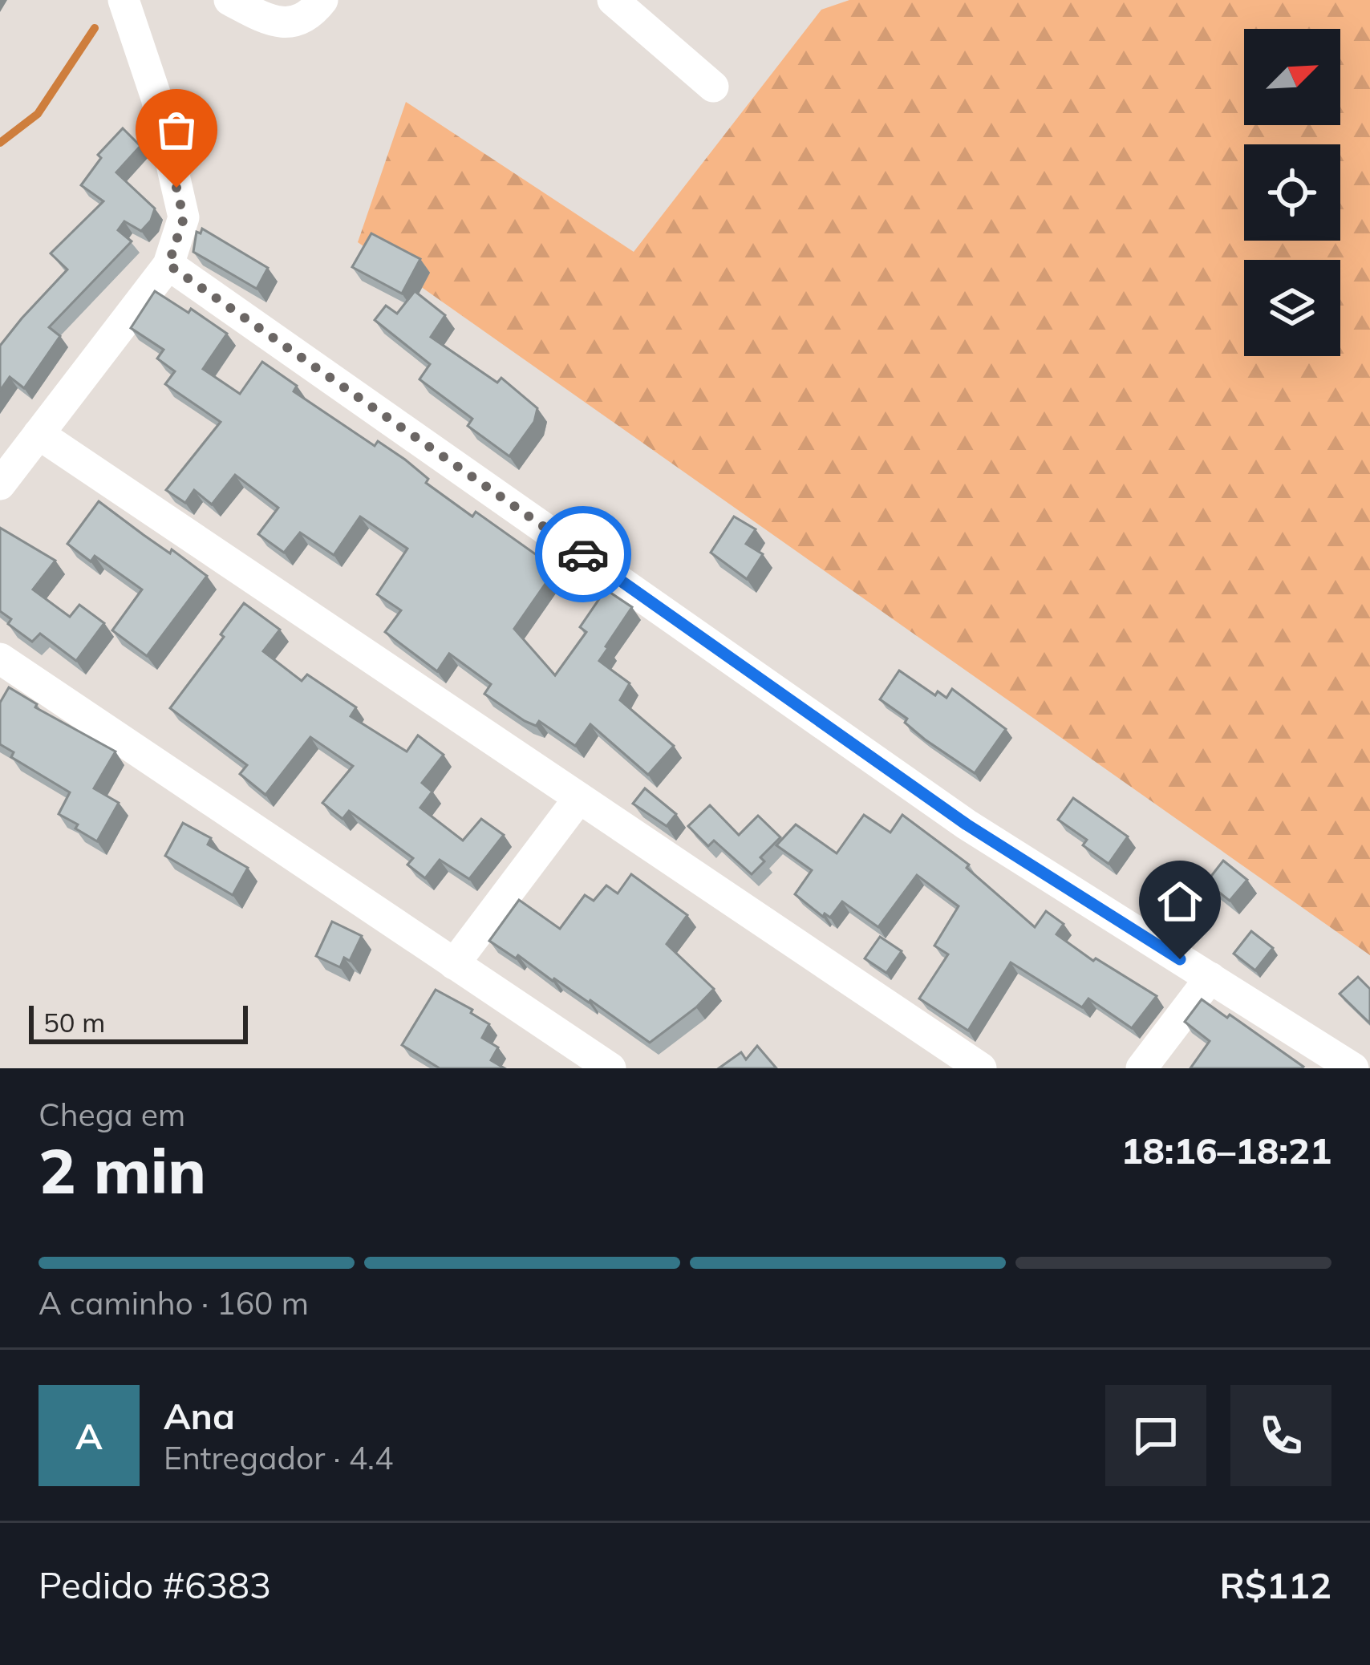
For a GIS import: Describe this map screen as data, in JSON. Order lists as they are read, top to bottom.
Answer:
{
  "scale_bar": "50 m",
  "north": "top right",
  "page": {
    "scale": "50 m",
    "heading": ["2 min", "Chega em", "18:16–18:21"],
    "panel": [
      "Ana",
      "Entregador · 4.4",
      "Pedido #6383",
      "R$112"
    ],
    "bar": "A caminho · 160 m",
    "round": "A"
  }
}
